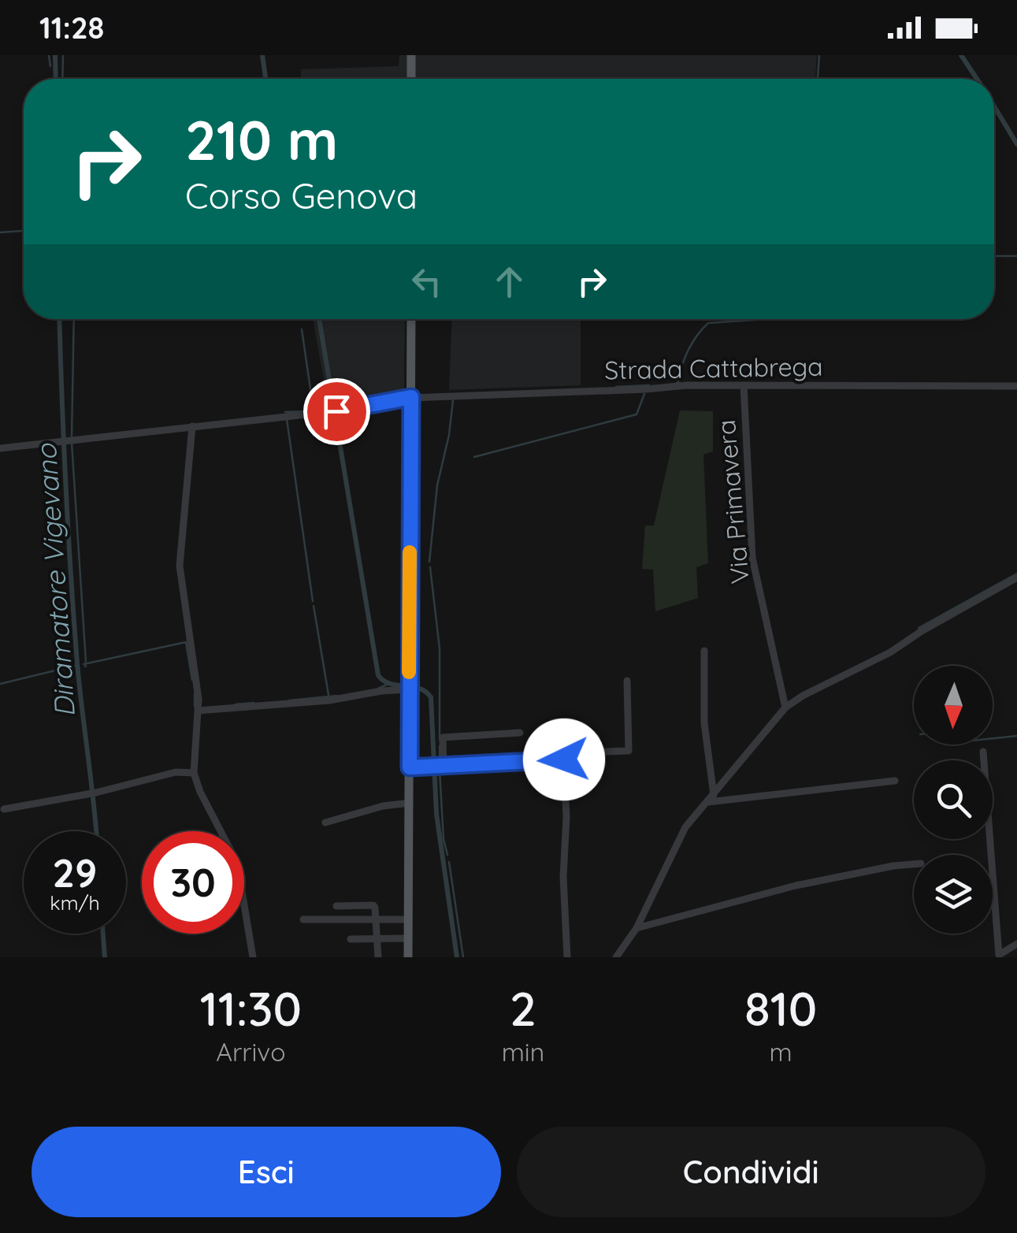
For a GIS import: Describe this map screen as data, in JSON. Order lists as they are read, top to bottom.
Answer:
{
  "streets": {
    "street": ["Strada Cattabrega", "Via Primavera"]
  },
  "crossings": [
    ["Strada Cattabrega", "Via Primavera"]
  ],
  "water": ["Diramatore Vigevano"],
  "north": "bottom",
  "page": {
    "status": "11:28",
    "turn": ["210 m", "Corso Genova"],
    "speed": "29 km/h",
    "limit": "30",
    "eta": [
      "11:30",
      "Arrivo",
      "2",
      "min",
      "810",
      "m"
    ],
    "buttons": ["Esci", "Condividi"]
  }
}
